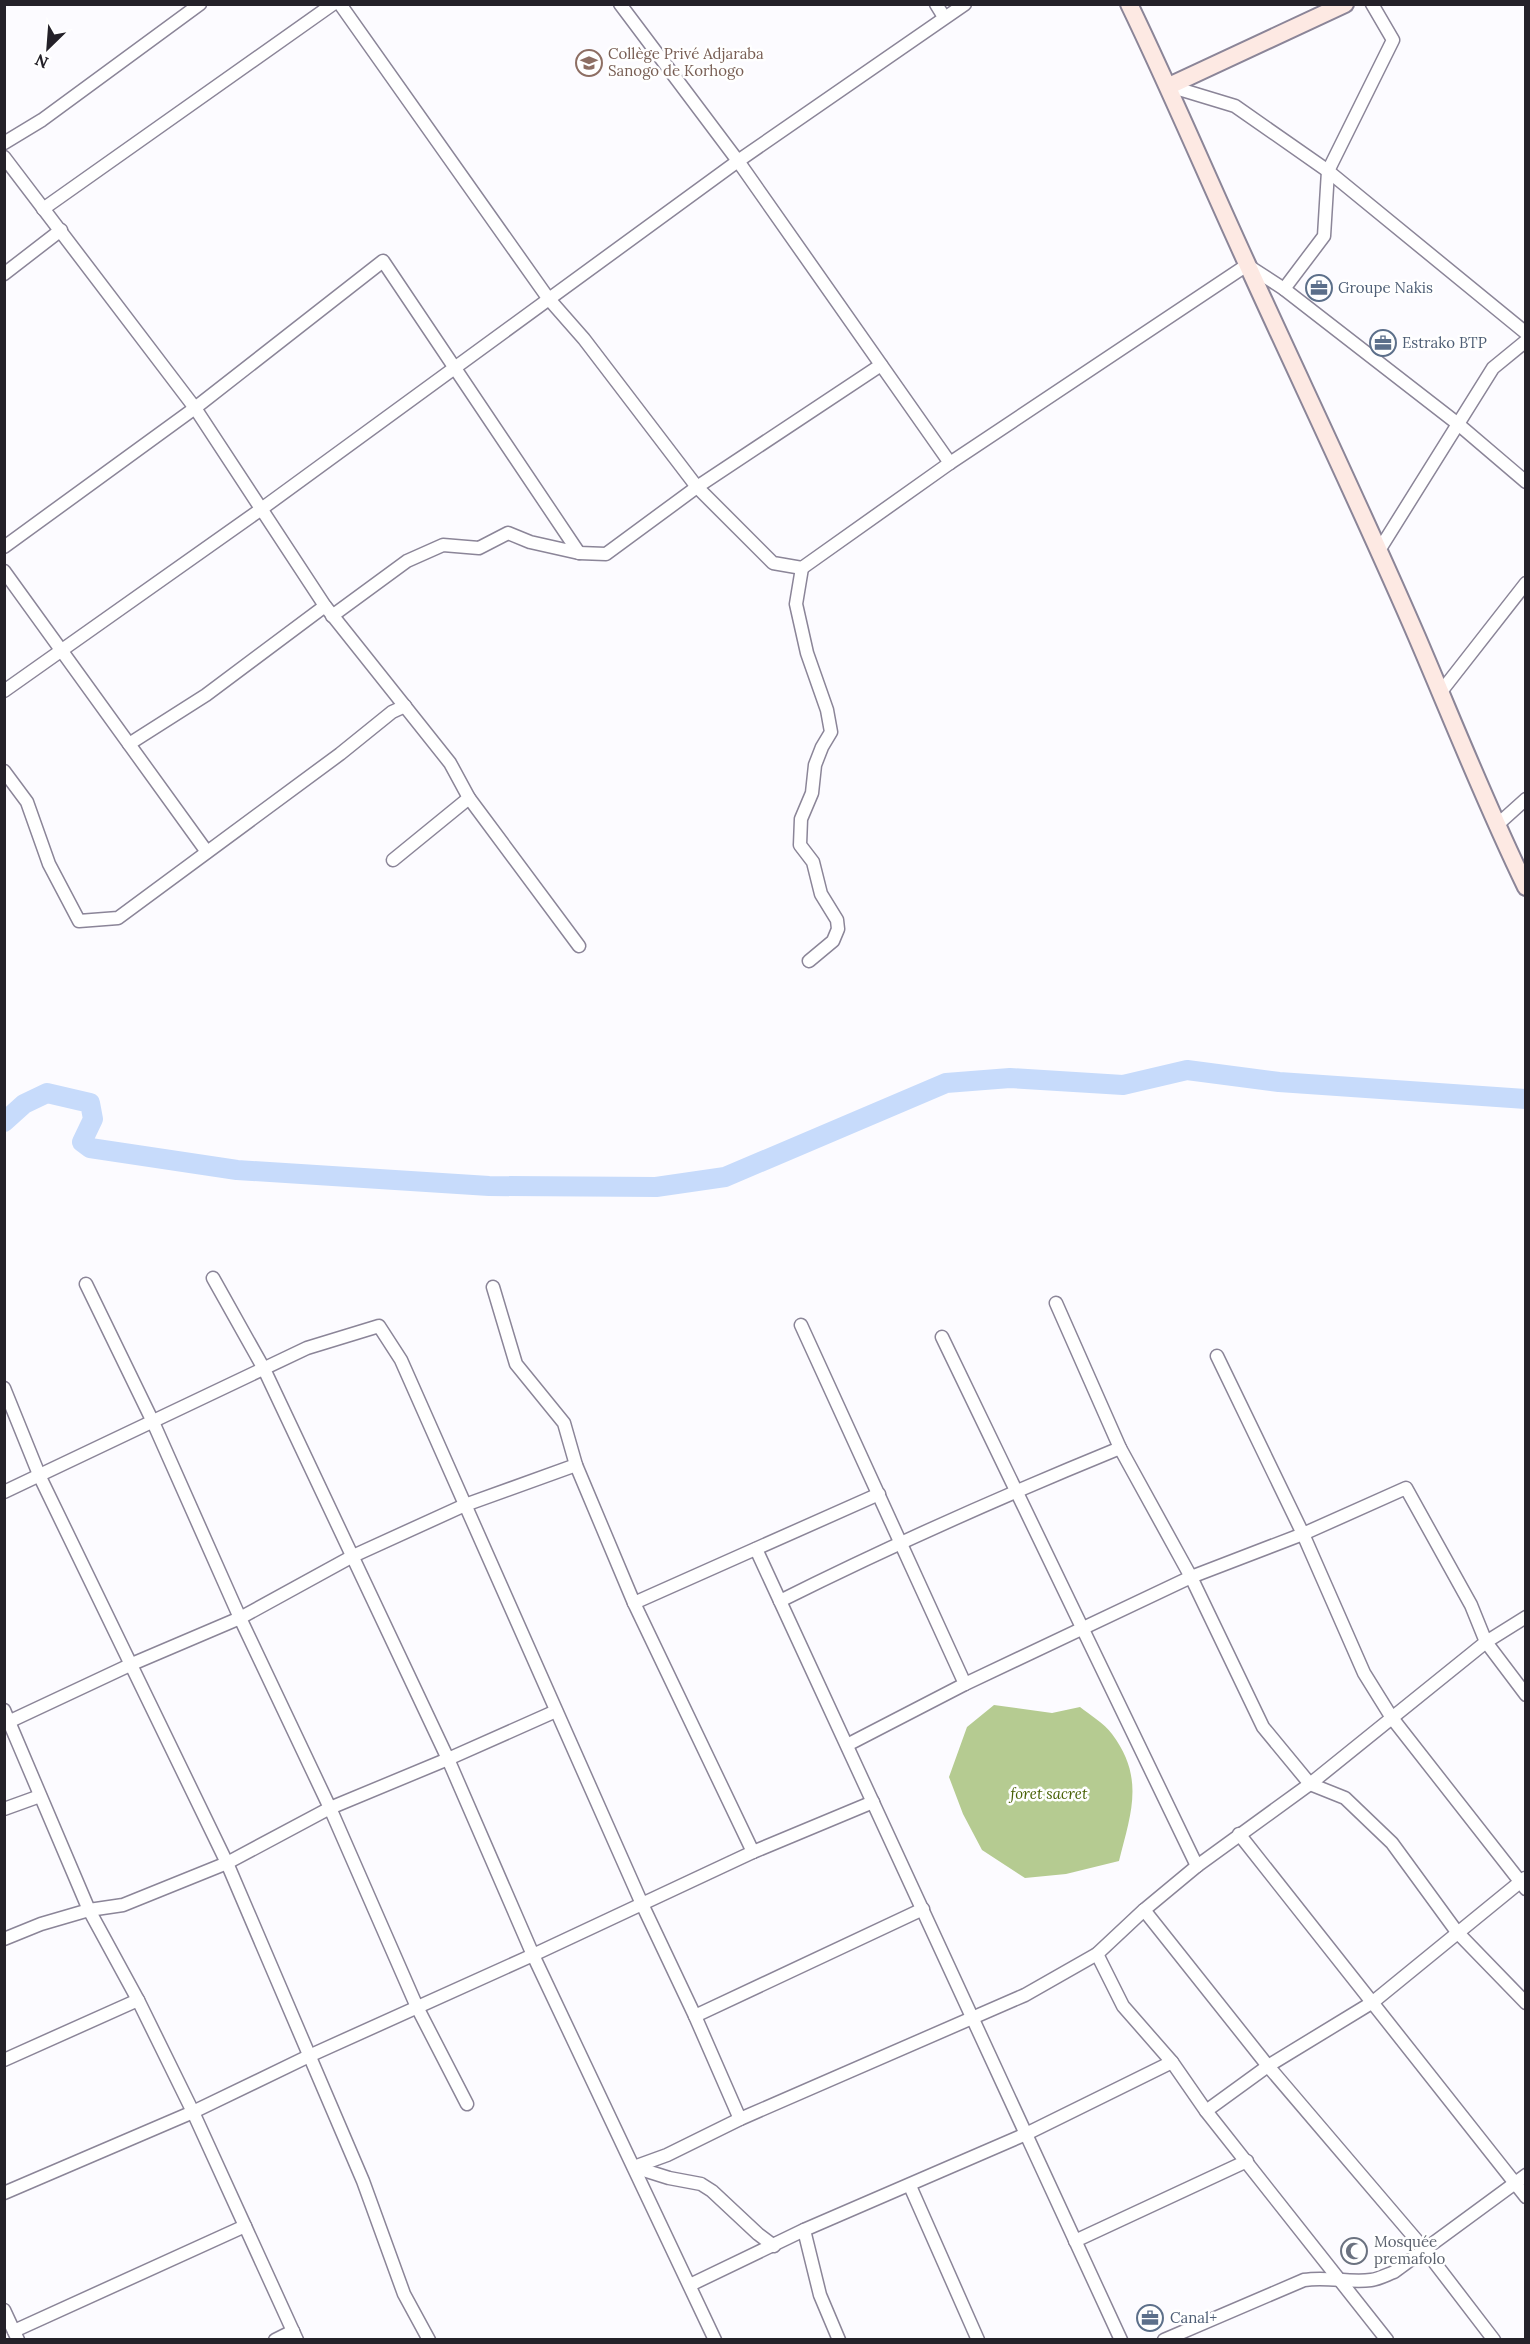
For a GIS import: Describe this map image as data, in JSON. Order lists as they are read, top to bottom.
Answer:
{
  "parks": ["foret sacret"],
  "places": {
    "school or university": ["Collège Privé Adjaraba Sanogo de Korhogo"],
    "office": ["Groupe Nakis", "Estrako BTP", "Canal+"],
    "mosque": ["Mosquée premafolo"]
  },
  "north": "bottom left"
}
